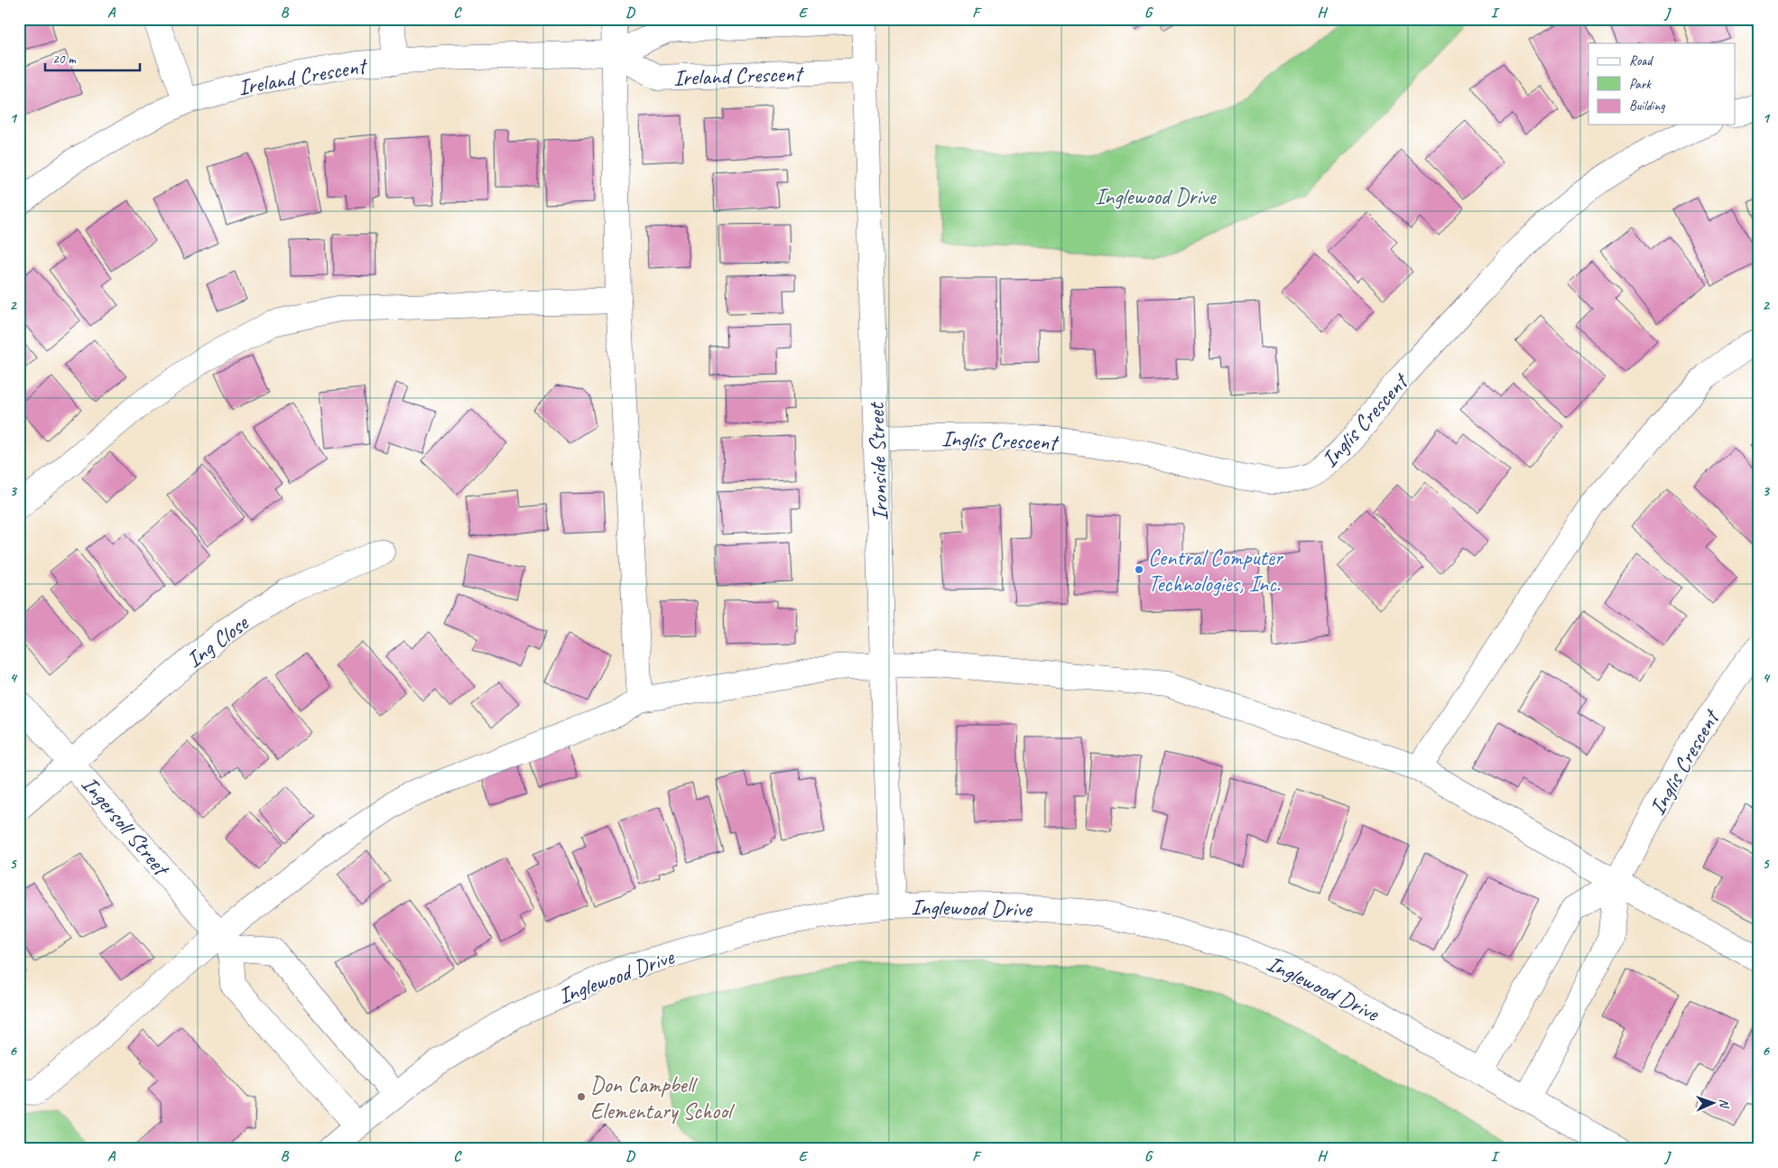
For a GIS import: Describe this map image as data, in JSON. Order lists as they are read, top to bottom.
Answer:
{
  "streets": {
    "street": [
      "Ireland Crescent",
      "Inglis Crescent",
      "Ironside Street",
      "Ing Close",
      "Ingersoll Street",
      "Inglewood Drive"
    ]
  },
  "crossings": [
    ["Ireland Crescent", "Ironside Street"],
    ["Inglis Crescent", "Ironside Street"],
    ["Inglis Crescent", "Inglewood Drive"],
    ["Ironside Street", "Inglewood Drive"],
    ["Ing Close", "Ingersoll Street"]
  ],
  "parks": ["Inglewood Drive"],
  "places": ["Central Computer Technologies, Inc.", "Don Campbell Elementary School"],
  "legend": ["Road", "Park", "Building"],
  "scale_bar": "20 m",
  "north": "right",
  "grid": {
    "columns": [
      "A",
      "B",
      "C",
      "D",
      "E",
      "F",
      "G",
      "H",
      "I",
      "J"
    ],
    "rows": [
      "1",
      "2",
      "3",
      "4",
      "5",
      "6"
    ]
  }
}
